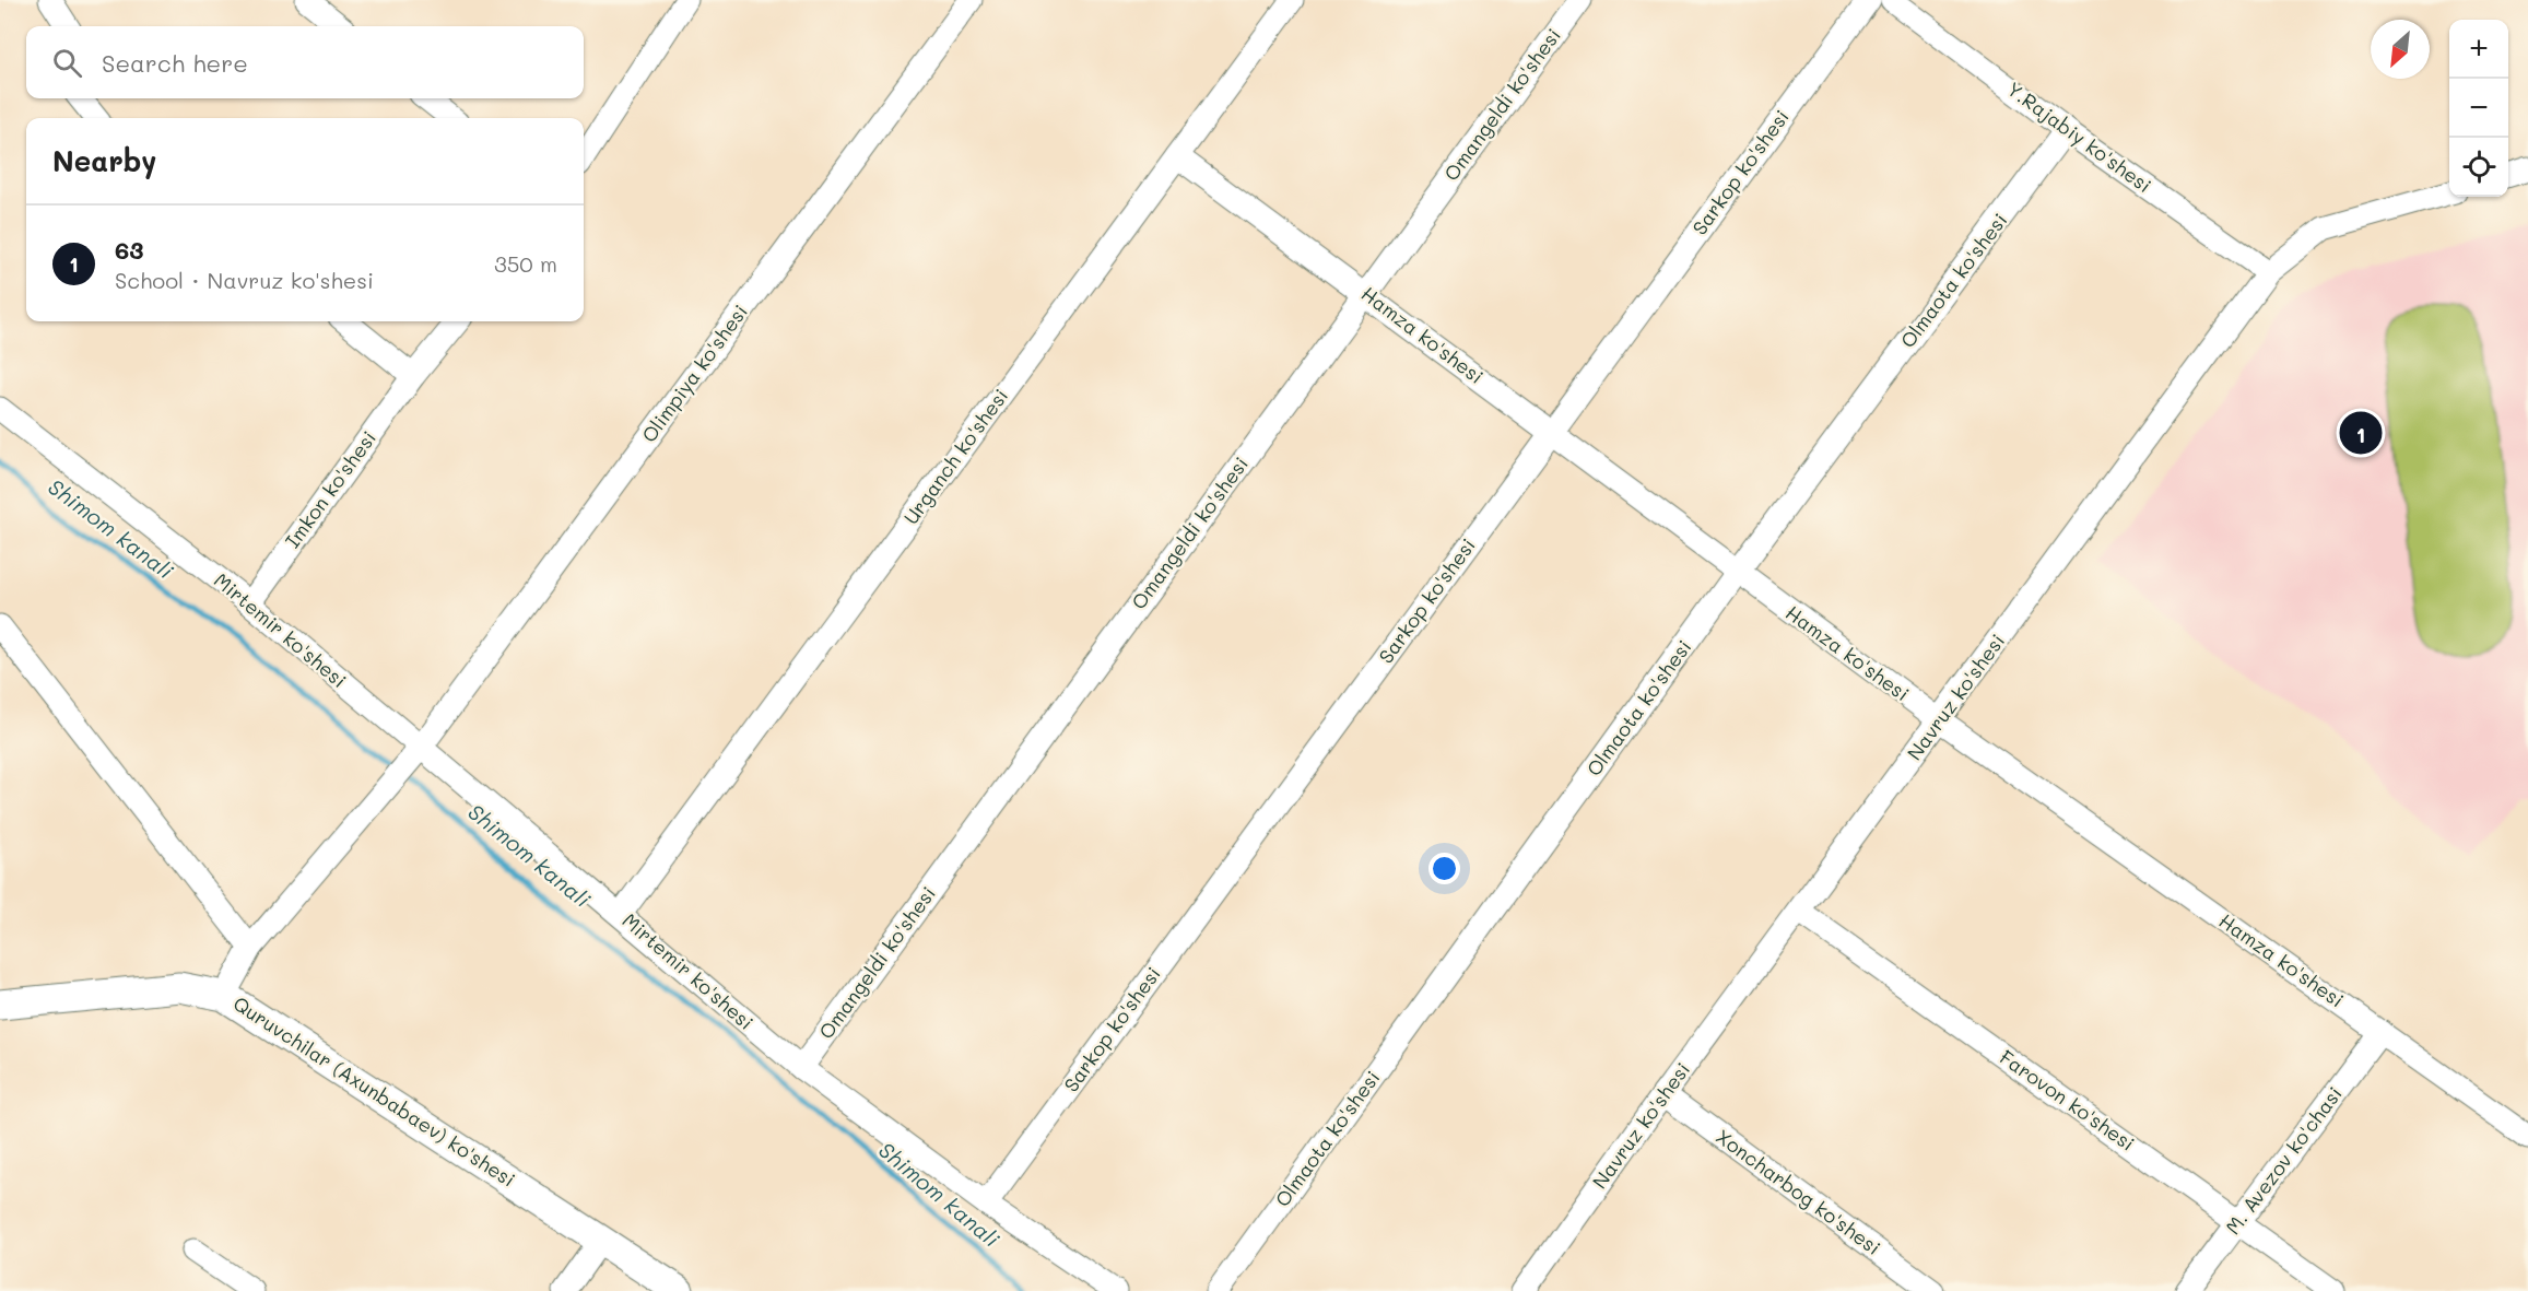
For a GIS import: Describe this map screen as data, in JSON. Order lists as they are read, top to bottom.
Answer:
{
  "streets": {
    "main road": ["Quruvchilar (Axunbabaev) ko'shesi"],
    "street": [
      "Omangeldi ko'shesi",
      "Y.Rajabiy ko'shesi",
      "Sarkop ko'shesi",
      "Olmaota ko'shesi",
      "Hamza ko'shesi",
      "Olimpiya ko'shesi",
      "Urganch ko'shesi",
      "Imkon ko'shesi",
      "Mirtemir ko'shesi",
      "Navruz ko'shesi",
      "Farovon ko'shesi",
      "M. Avezov ko'chasi",
      "Xoncharbog ko'shesi"
    ]
  },
  "crossings": [
    ["Omangeldi ko'shesi", "Hamza ko'shesi"],
    ["Omangeldi ko'shesi", "Mirtemir ko'shesi"],
    ["Y.Rajabiy ko'shesi", "Olmaota ko'shesi"],
    ["Y.Rajabiy ko'shesi", "Navruz ko'shesi"],
    ["Sarkop ko'shesi", "Hamza ko'shesi"],
    ["Sarkop ko'shesi", "Mirtemir ko'shesi"],
    ["Olmaota ko'shesi", "Hamza ko'shesi"],
    ["Hamza ko'shesi", "Urganch ko'shesi"],
    ["Hamza ko'shesi", "Navruz ko'shesi"],
    ["Hamza ko'shesi", "M. Avezov ko'chasi"],
    ["Olimpiya ko'shesi", "Mirtemir ko'shesi"],
    ["Olimpiya ko'shesi", "Quruvchilar (Axunbabaev) ko'shesi"],
    ["Urganch ko'shesi", "Mirtemir ko'shesi"],
    ["Imkon ko'shesi", "Mirtemir ko'shesi"],
    ["Navruz ko'shesi", "Farovon ko'shesi"],
    ["Navruz ko'shesi", "Xoncharbog ko'shesi"],
    ["Farovon ko'shesi", "M. Avezov ko'chasi"]
  ],
  "water": ["Shimom kanali"],
  "north": "bottom left",
  "page": {
    "map_buttons": ["+", "−"],
    "search": "Search here",
    "heading": "Nearby",
    "list": [
      {
        "mark": "1",
        "name": "63",
        "note": "School · Navruz ko'shesi",
        "value": "350 m"
      }
    ],
    "pins": "1"
  }
}
